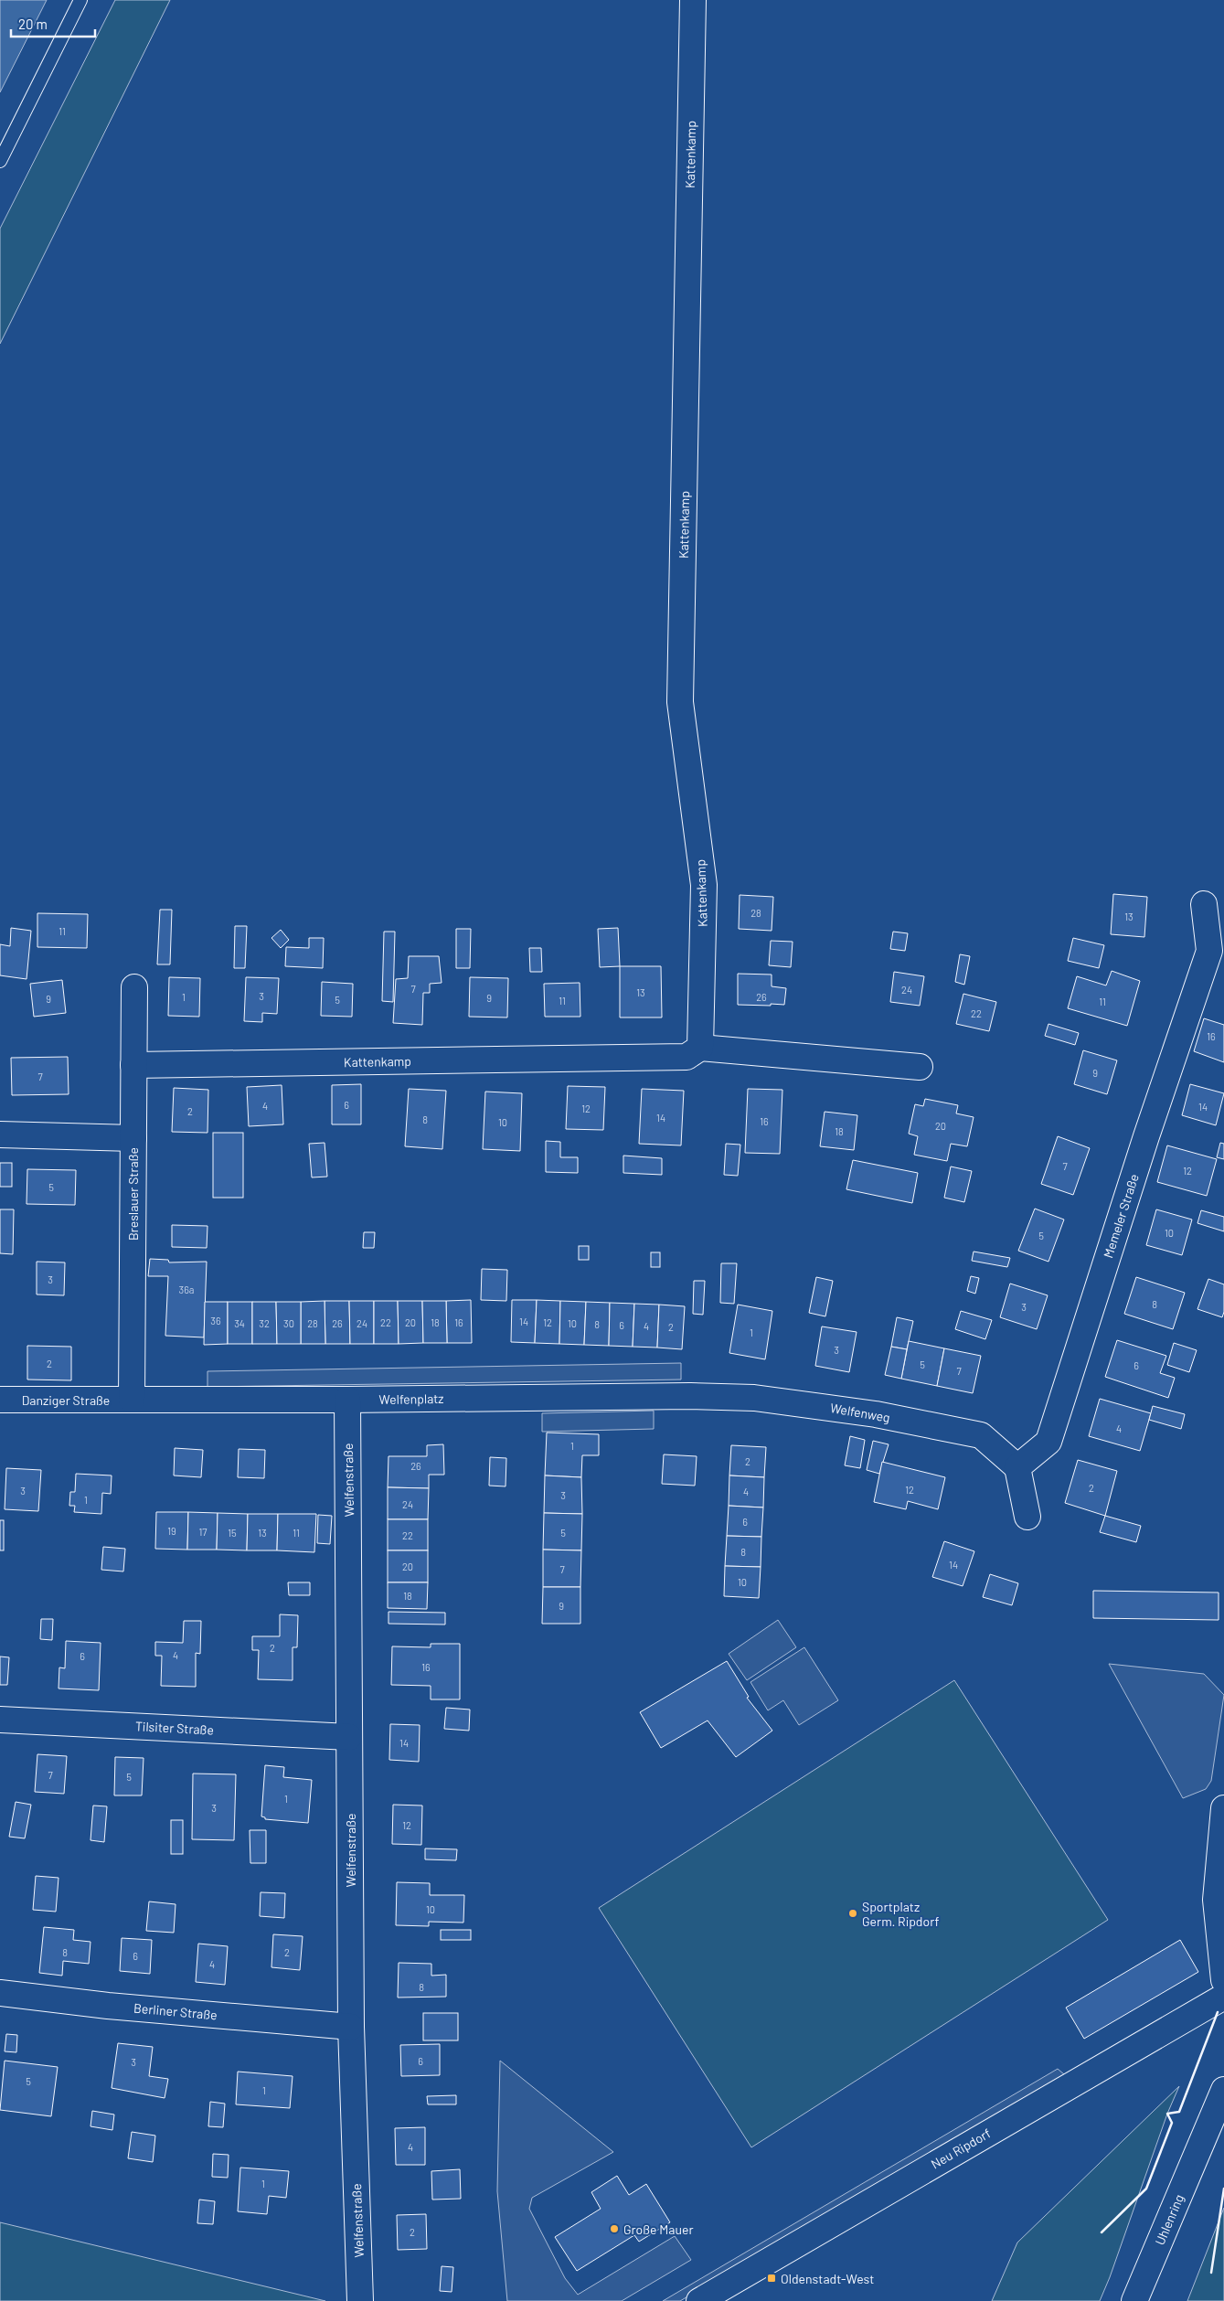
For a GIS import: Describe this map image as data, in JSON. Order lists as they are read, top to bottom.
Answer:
{
  "streets": {
    "main road": [
      "Kattenkamp",
      "Breslauer Straße",
      "Memeler Straße",
      "Welfenplatz",
      "Danziger Straße",
      "Welfenweg",
      "Welfenstraße",
      "Tilsiter Straße",
      "Berliner Straße",
      "Neu Ripdorf",
      "Uhlenring"
    ]
  },
  "crossings": [
    ["Kattenkamp", "Breslauer Straße"],
    ["Breslauer Straße", "Welfenplatz"],
    ["Breslauer Straße", "Danziger Straße"],
    ["Memeler Straße", "Welfenweg"],
    ["Welfenplatz", "Danziger Straße"],
    ["Welfenplatz", "Welfenweg"],
    ["Welfenplatz", "Welfenstraße"],
    ["Welfenstraße", "Tilsiter Straße"],
    ["Welfenstraße", "Berliner Straße"]
  ],
  "places": {
    "other": ["Sportplatz Germ. Ripdorf", "Große Mauer"],
    "transit": ["Oldenstadt-West"]
  },
  "house_numbers": [
    "28",
    "13",
    "11",
    "7",
    "24",
    "13",
    "3",
    "1",
    "26",
    "9",
    "9",
    "5",
    "11",
    "11",
    "22",
    "16",
    "9",
    "7",
    "6",
    "4",
    "14",
    "12",
    "2",
    "14",
    "8",
    "16",
    "10",
    "20",
    "18",
    "7",
    "12",
    "5",
    "10",
    "5",
    "3",
    "36a",
    "8",
    "3",
    "36",
    "14",
    "22",
    "20",
    "18",
    "16",
    "12",
    "34",
    "32",
    "30",
    "28",
    "26",
    "24",
    "10",
    "8",
    "6",
    "4",
    "2",
    "1",
    "3",
    "2",
    "5",
    "6",
    "7",
    "4",
    "1",
    "2",
    "26",
    "2",
    "12",
    "3",
    "4",
    "3",
    "1",
    "24",
    "6",
    "19",
    "17",
    "15",
    "13",
    "11",
    "5",
    "22",
    "8",
    "14",
    "20",
    "7",
    "10",
    "18",
    "9",
    "2",
    "4",
    "6",
    "16",
    "14",
    "7",
    "5",
    "1",
    "3",
    "12",
    "10",
    "8",
    "2",
    "6",
    "4",
    "8",
    "6",
    "3",
    "5",
    "1",
    "4",
    "1",
    "2"
  ],
  "scale_bar": "20 m"
}
